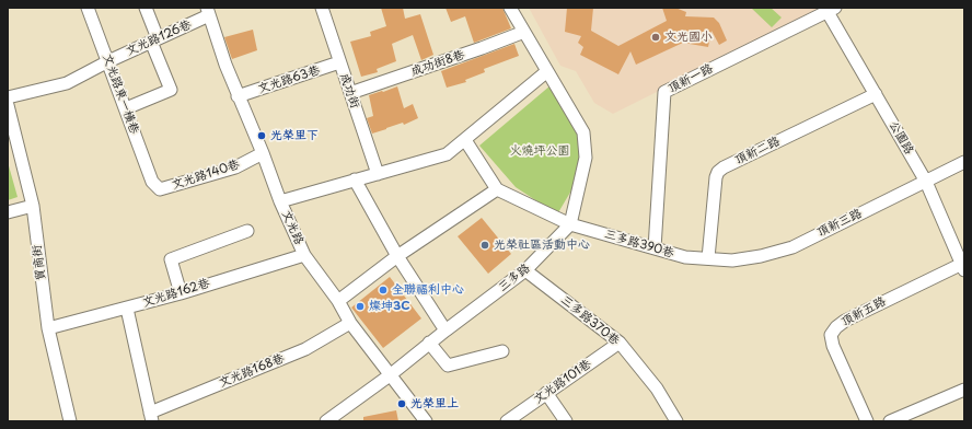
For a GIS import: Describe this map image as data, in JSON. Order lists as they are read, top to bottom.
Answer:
{
  "streets": {
    "street": [
      "文光路126巷",
      "成功街8巷",
      "頂新一路",
      "文光路63巷",
      "成功街",
      "文光路東一橫巷",
      "公園路",
      "頂新二路",
      "文光路140巷",
      "頂新三路",
      "文光路",
      "三多路390巷",
      "貿商街",
      "三多路",
      "文光路162巷",
      "頂新五路",
      "三多路370巷",
      "文光路168巷",
      "文光路101巷"
    ]
  },
  "crossings": [
    ["文光路126巷", "文光路東一橫巷"],
    ["文光路126巷", "文光路"],
    ["成功街8巷", "成功街"],
    ["頂新一路", "公園路"],
    ["頂新一路", "三多路390巷"],
    ["文光路63巷", "成功街"],
    ["文光路63巷", "文光路"],
    ["文光路東一橫巷", "文光路140巷"],
    ["公園路", "頂新二路"],
    ["公園路", "頂新三路"],
    ["公園路", "頂新五路"],
    ["頂新二路", "頂新三路"],
    ["頂新二路", "三多路390巷"],
    ["文光路140巷", "文光路"],
    ["頂新三路", "三多路390巷"],
    ["文光路", "三多路"],
    ["文光路", "文光路162巷"],
    ["文光路", "文光路168巷"],
    ["三多路390巷", "三多路"],
    ["貿商街", "文光路162巷"],
    ["三多路", "三多路370巷"],
    ["三多路370巷", "文光路101巷"]
  ],
  "parks": ["火燒坪公園"],
  "places": [
    "文光國小",
    "光榮里下",
    "光榮社區活動中心",
    "全聯福利中心",
    "燦坤3C",
    "光榮里上"
  ]
}
